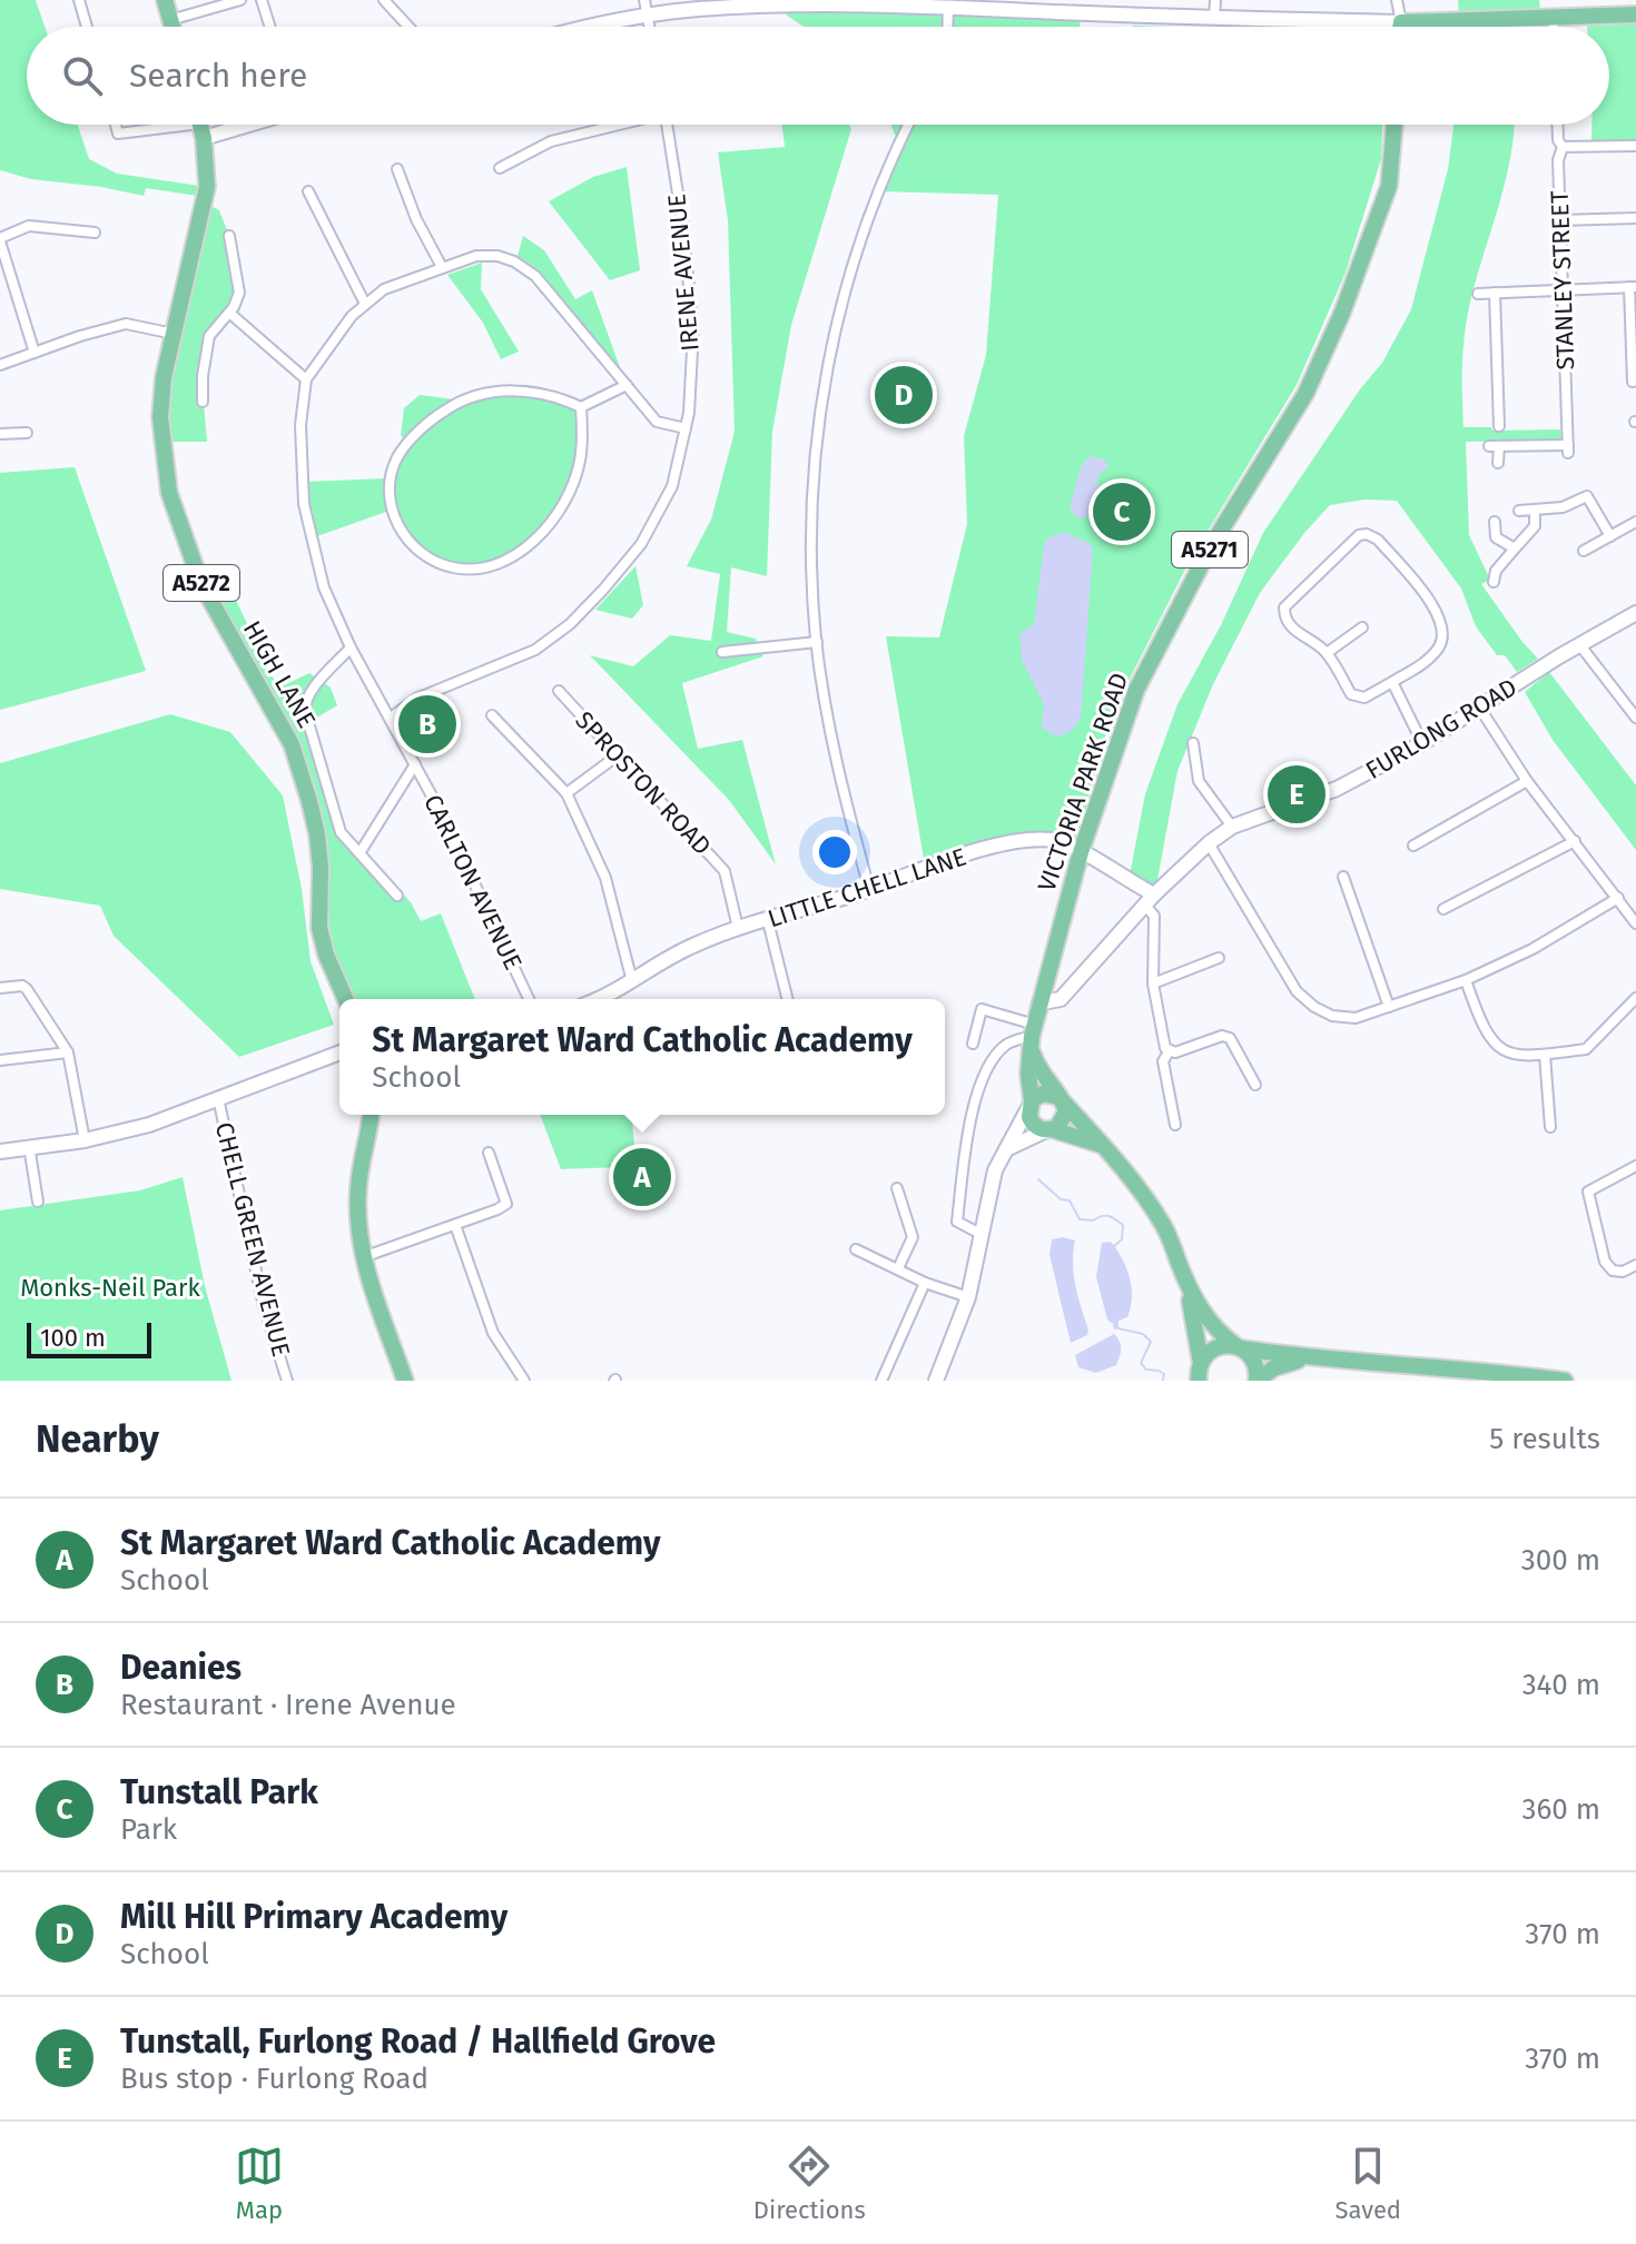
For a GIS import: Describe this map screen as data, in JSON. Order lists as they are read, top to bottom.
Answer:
{
  "streets": {
    "main road": [
      "A5271",
      "A5272",
      "HIGH LANE",
      "VICTORIA PARK ROAD"
    ],
    "street": [
      "IRENE AVENUE",
      "STANLEY STREET",
      "FURLONG ROAD",
      "SPROSTON ROAD",
      "CARLTON AVENUE",
      "LITTLE CHELL LANE",
      "CHELL GREEN AVENUE"
    ]
  },
  "crossings": [
    ["IRENE AVENUE", "CARLTON AVENUE"],
    ["FURLONG ROAD", "VICTORIA PARK ROAD"],
    ["FURLONG ROAD", "LITTLE CHELL LANE"],
    ["VICTORIA PARK ROAD", "LITTLE CHELL LANE"],
    ["SPROSTON ROAD", "LITTLE CHELL LANE"]
  ],
  "parks": ["Monks-Neil Park"],
  "scale_bar": "100 m",
  "page": {
    "search": "Search here",
    "pins": [
      "D",
      "C",
      "B",
      "E",
      "A"
    ],
    "popup": ["St Margaret Ward Catholic Academy", "School"],
    "scale": "100 m",
    "heading": ["Nearby", "5 results"],
    "list": [
      {
        "mark": "A",
        "name": "St Margaret Ward Catholic Academy",
        "note": "School",
        "value": "300 m"
      },
      {
        "mark": "B",
        "name": "Deanies",
        "note": "Restaurant · Irene Avenue",
        "value": "340 m"
      },
      {
        "mark": "C",
        "name": "Tunstall Park",
        "note": "Park",
        "value": "360 m"
      },
      {
        "mark": "D",
        "name": "Mill Hill Primary Academy",
        "note": "School",
        "value": "370 m"
      },
      {
        "mark": "E",
        "name": "Tunstall, Furlong Road / Hallfield Grove",
        "note": "Bus stop · Furlong Road",
        "value": "370 m"
      }
    ],
    "nav": ["Map", "Directions", "Saved"]
  }
}
